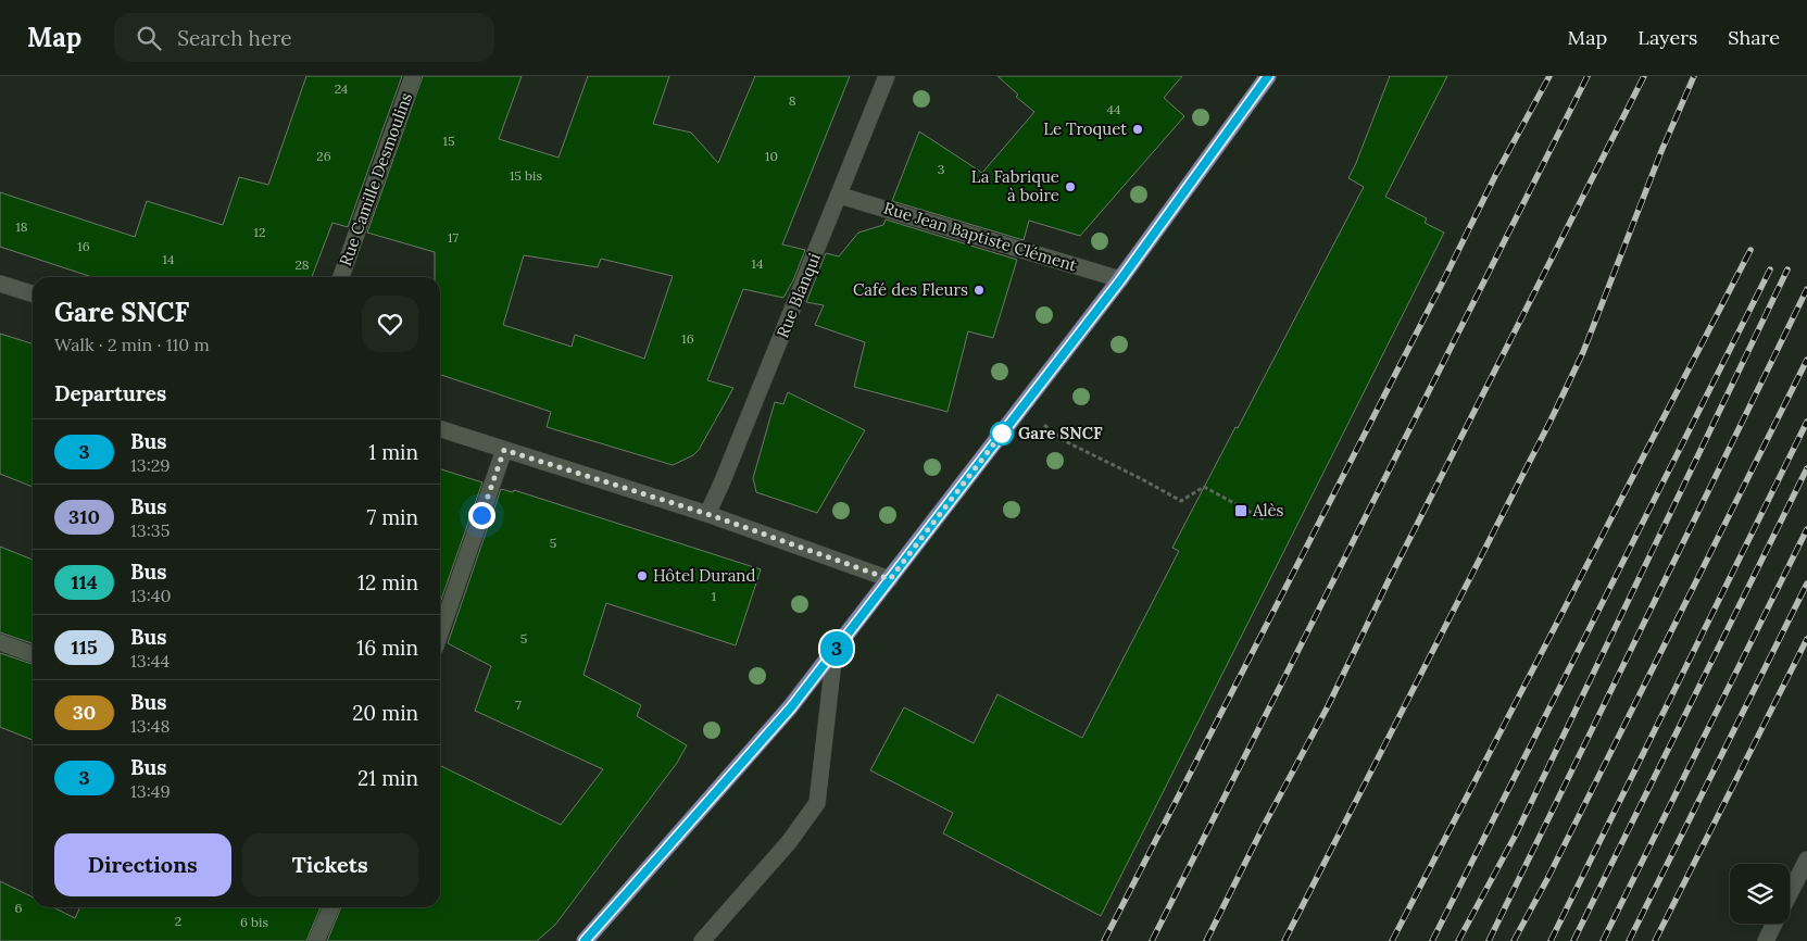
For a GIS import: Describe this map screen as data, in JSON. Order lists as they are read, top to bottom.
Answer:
{
  "streets": {
    "street": ["Rue Camille Desmoulins", "Rue Jean Baptiste Clément", "Rue Blanqui"]
  },
  "crossings": [
    ["Rue Jean Baptiste Clément", "Rue Blanqui"]
  ],
  "places": {
    "other": [
      "Le Troquet",
      "La Fabrique à boire",
      "Café des Fleurs",
      "Gare SNCF",
      "Hôtel Durand"
    ],
    "transit": ["Alès"]
  },
  "lines": ["bus line 3"],
  "house_numbers": [
    "24",
    "8",
    "44",
    "15",
    "26",
    "10",
    "3",
    "15 bis",
    "18",
    "12",
    "17",
    "16",
    "14",
    "14",
    "28",
    "16",
    "5",
    "1",
    "5",
    "7",
    "6",
    "2",
    "6 bis"
  ],
  "page": {
    "header": "Map",
    "search": "Search here",
    "nav": ["Map", "Layers", "Share"],
    "on_map": "3",
    "heading": [
      ["Gare SNCF", "Walk · 2 min · 110 m"],
      "Departures"
    ],
    "list": [
      {
        "mark": "3",
        "name": "Bus",
        "note": "13:29",
        "value": "1 min"
      },
      {
        "mark": "310",
        "name": "Bus",
        "note": "13:35",
        "value": "7 min"
      },
      {
        "mark": "114",
        "name": "Bus",
        "note": "13:40",
        "value": "12 min"
      },
      {
        "mark": "115",
        "name": "Bus",
        "note": "13:44",
        "value": "16 min"
      },
      {
        "mark": "30",
        "name": "Bus",
        "note": "13:48",
        "value": "20 min"
      },
      {
        "mark": "3",
        "name": "Bus",
        "note": "13:49",
        "value": "21 min"
      }
    ],
    "buttons": ["Directions", "Tickets"]
  }
}
